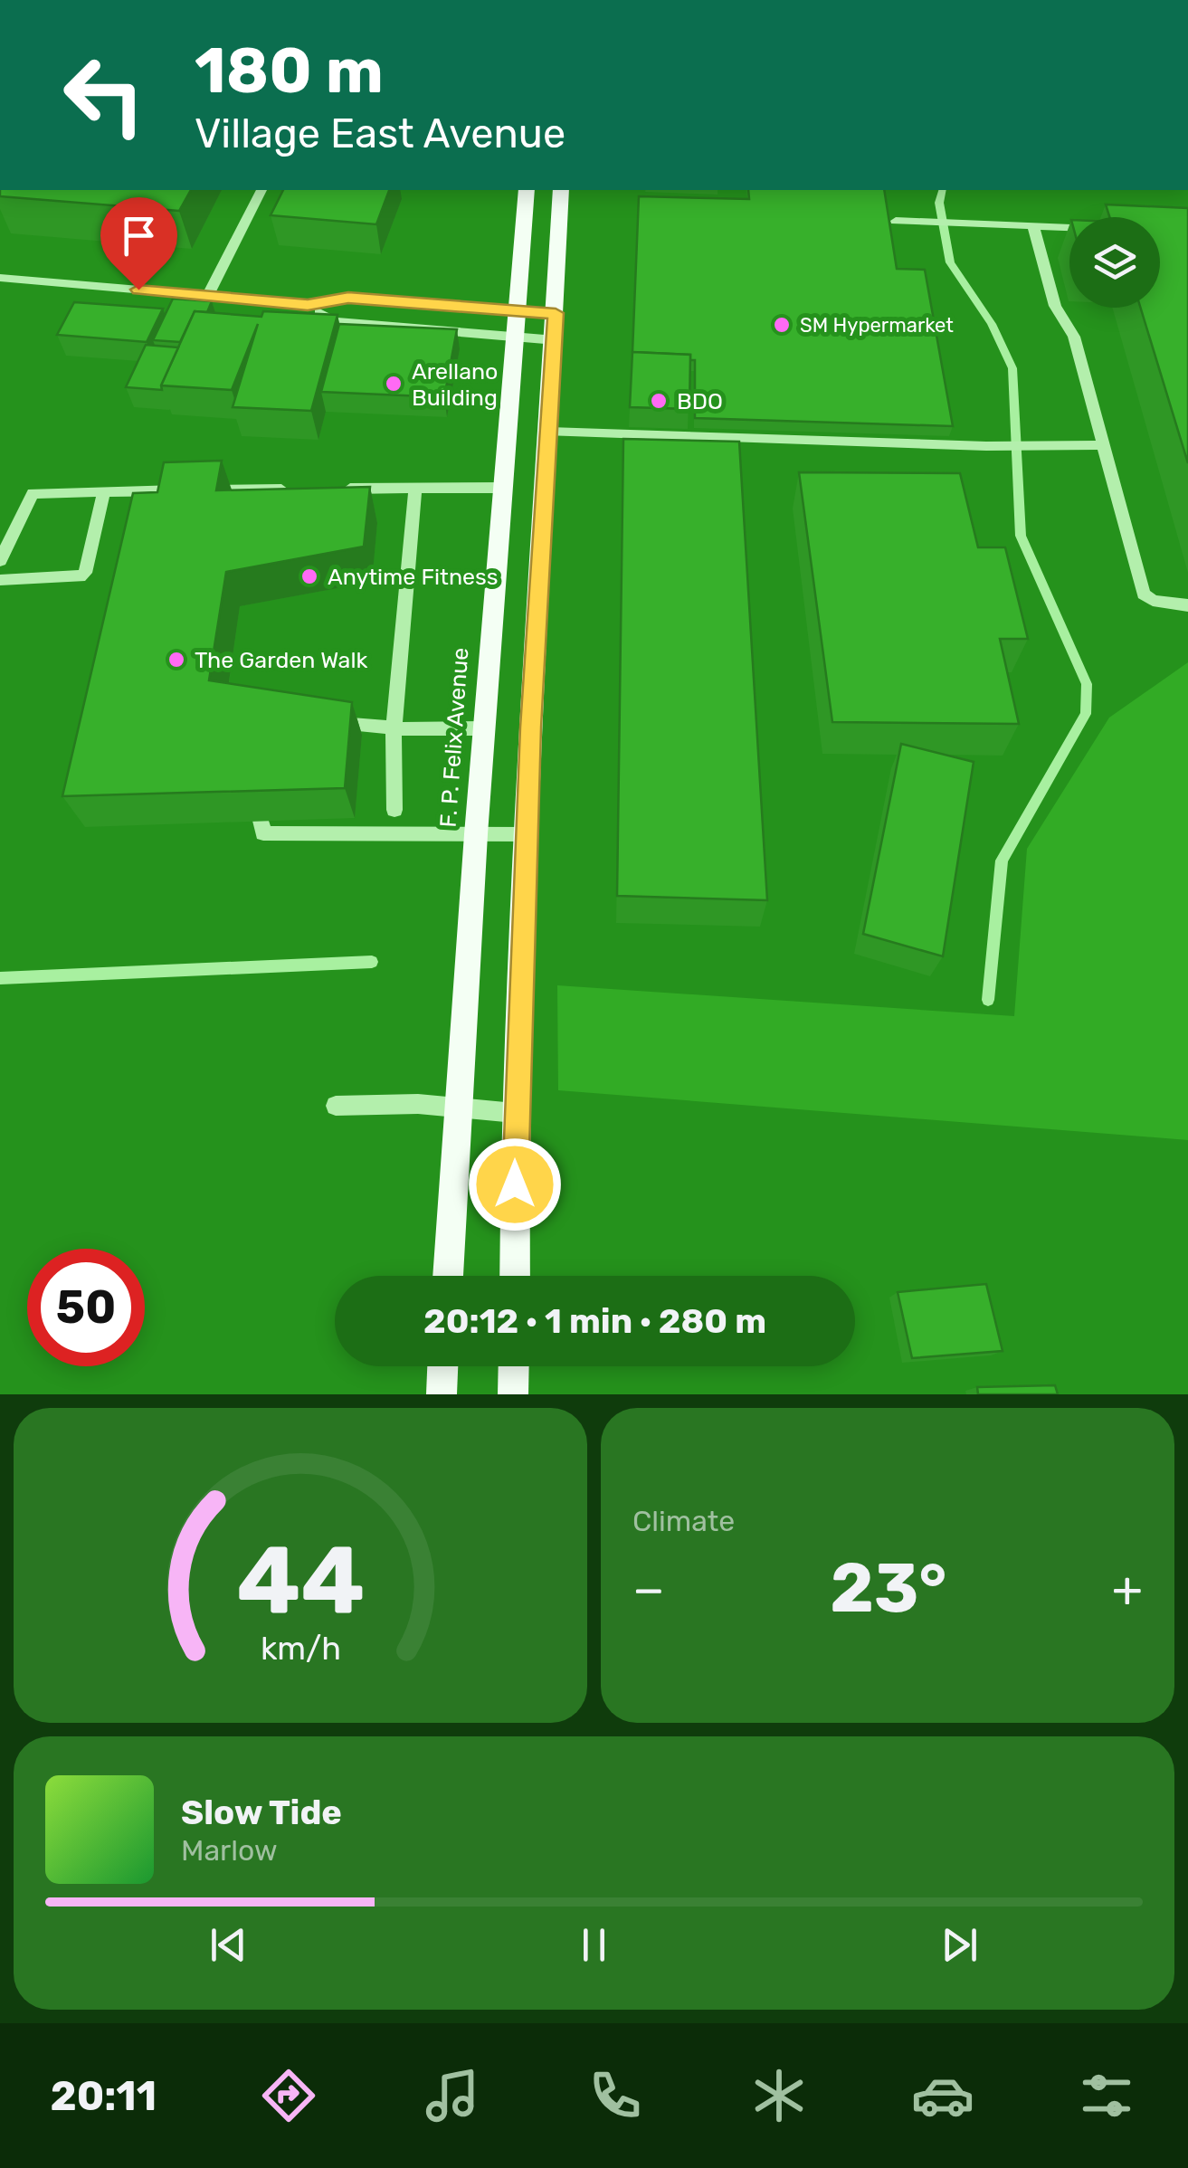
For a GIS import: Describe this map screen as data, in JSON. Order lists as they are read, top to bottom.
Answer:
{
  "streets": {
    "main road": ["F. P. Felix Avenue"]
  },
  "places": [
    "SM Hypermarket",
    "Arellano Building",
    "BDO",
    "Anytime Fitness",
    "The Garden Walk"
  ],
  "page": {
    "turn": ["180 m", "Village East Avenue"],
    "limit": "50",
    "trip": "20:12 · 1 min · 280 m",
    "tile": "Climate",
    "heat": ["−", "23°", "+"],
    "song": ["Slow Tide", "Marlow"],
    "tabs": "20:11",
    "gauge": ["44", "km/h"]
  }
}
